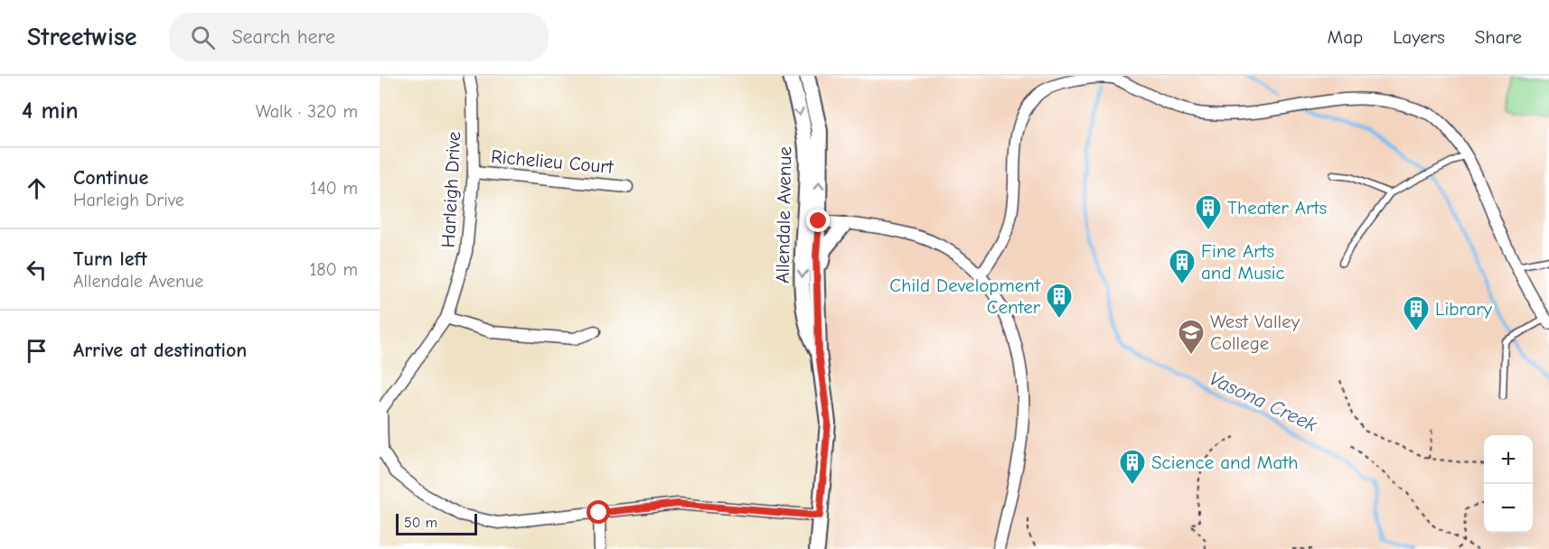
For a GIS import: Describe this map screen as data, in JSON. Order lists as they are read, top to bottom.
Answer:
{
  "streets": {
    "street": ["Richelieu Court", "Harleigh Drive", "Allendale Avenue"]
  },
  "crossings": [
    ["Richelieu Court", "Harleigh Drive"],
    ["Harleigh Drive", "Allendale Avenue"]
  ],
  "water": ["Vasona Creek"],
  "places": {
    "building": [
      "Theater Arts",
      "Fine Arts and Music",
      "Child Development Center",
      "Library",
      "Science and Math"
    ],
    "school or university": ["West Valley College"]
  },
  "scale_bar": "50 m",
  "page": {
    "header": "Streetwise",
    "search": "Search here",
    "nav": ["Map", "Layers", "Share"],
    "heading": ["4 min", "Walk · 320 m"],
    "list": [
      ["Continue", "Harleigh Drive", "140 m"],
      ["Turn left", "Allendale Avenue", "180 m"],
      "Arrive at destination"
    ],
    "map_buttons": ["+", "−"],
    "scale": "50 m"
  }
}
